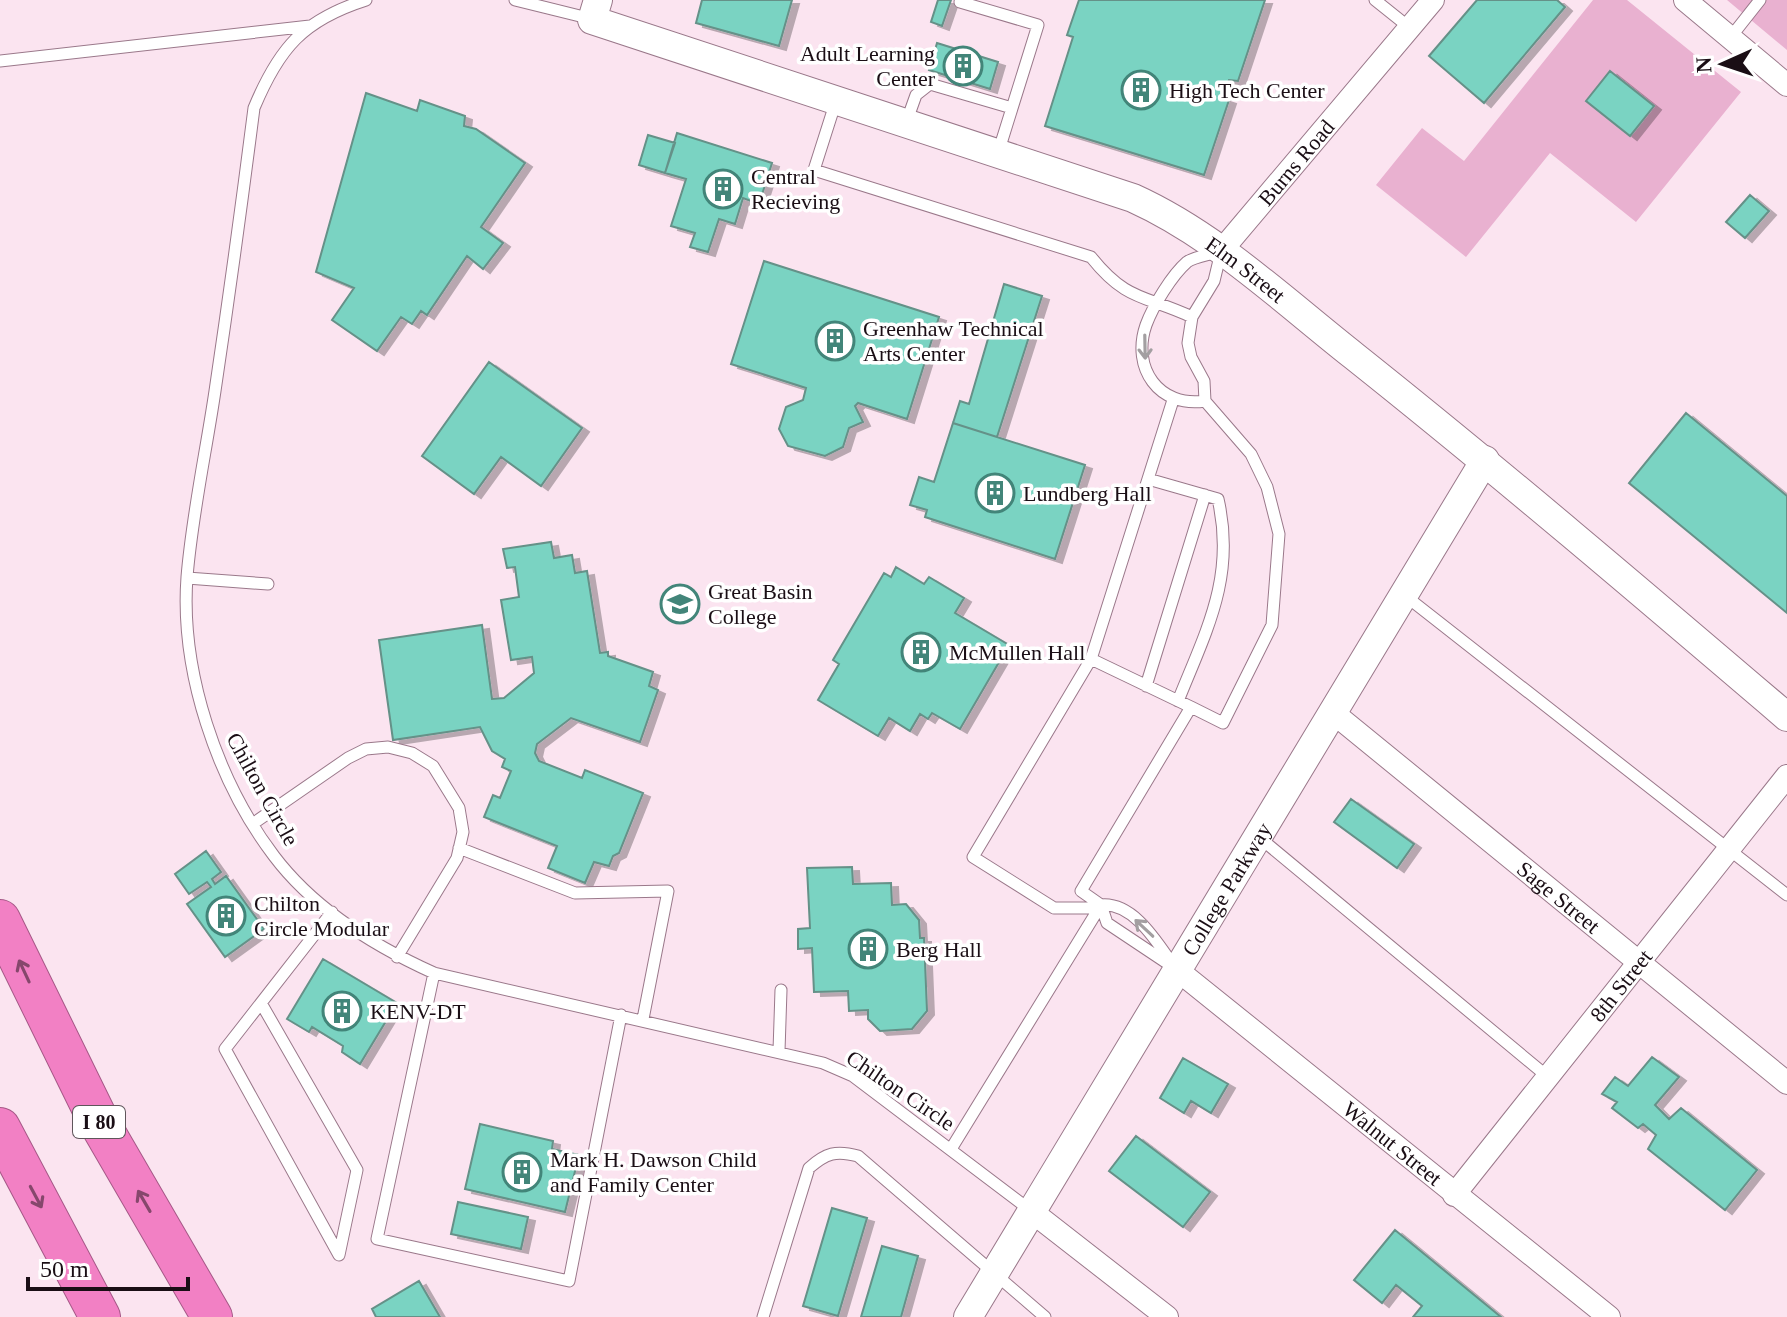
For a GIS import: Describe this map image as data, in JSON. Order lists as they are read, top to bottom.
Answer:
{
  "streets": {
    "highway": ["I 80"],
    "street": [
      "Burns Road",
      "Elm Street",
      "College Parkway",
      "Sage Street",
      "8th Street",
      "Walnut Street"
    ],
    "lane": ["Chilton Circle"]
  },
  "crossings": [
    ["Burns Road", "Elm Street"],
    ["Elm Street", "College Parkway"],
    ["Chilton Circle", "College Parkway"],
    ["College Parkway", "Sage Street"],
    ["College Parkway", "Walnut Street"],
    ["Sage Street", "8th Street"],
    ["8th Street", "Walnut Street"]
  ],
  "places": {
    "building": [
      "Adult Learning Center",
      "High Tech Center",
      "Central Recieving",
      "Greenhaw Technical Arts Center",
      "Lundberg Hall",
      "McMullen Hall",
      "Chilton Circle Modular",
      "Berg Hall",
      "KENV-DT",
      "Mark H. Dawson Child and Family Center"
    ],
    "school or university": ["Great Basin College"]
  },
  "scale_bar": "50 m",
  "north": "left"
}
